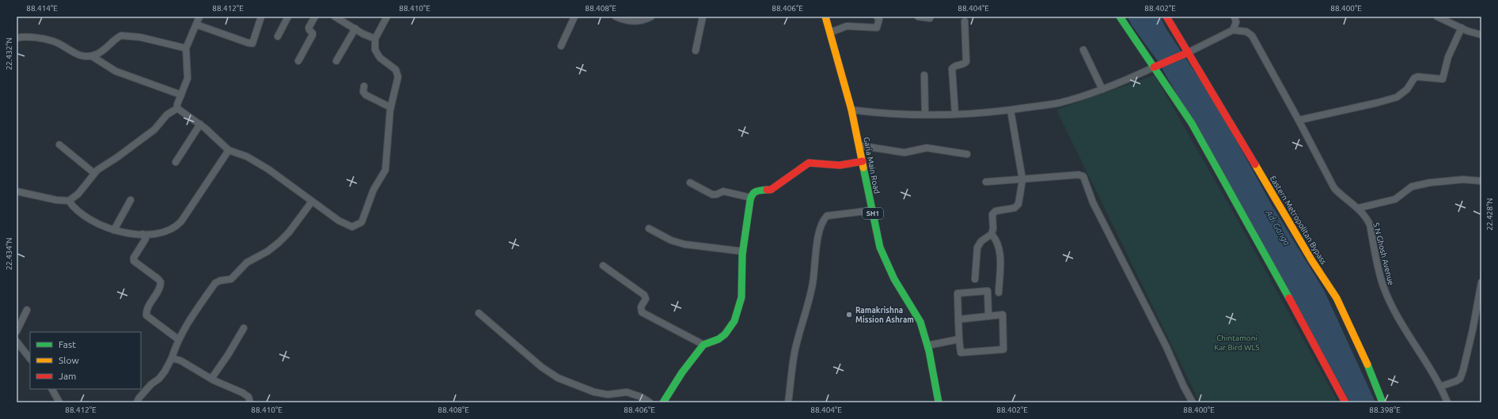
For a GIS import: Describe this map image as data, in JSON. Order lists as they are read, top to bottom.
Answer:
{
  "streets": {
    "main road": ["Garia Main Road", "SH1", "Eastern Metropolitan Bypass"],
    "street": ["S N Ghosh Avenue"]
  },
  "water": ["Adi Ganga"],
  "parks": ["Chintamoni Kar Bird WLS"],
  "places": ["Ramakrishna Mission Ashram"],
  "legend": ["Fast", "Slow", "Jam"],
  "coordinates": [
    "88.414°E",
    "88.412°E",
    "88.410°E",
    "88.408°E",
    "88.406°E",
    "88.404°E",
    "88.402°E",
    "88.400°E",
    "22.432°N",
    "22.428°N",
    "22.434°N",
    "88.398°E"
  ]
}
